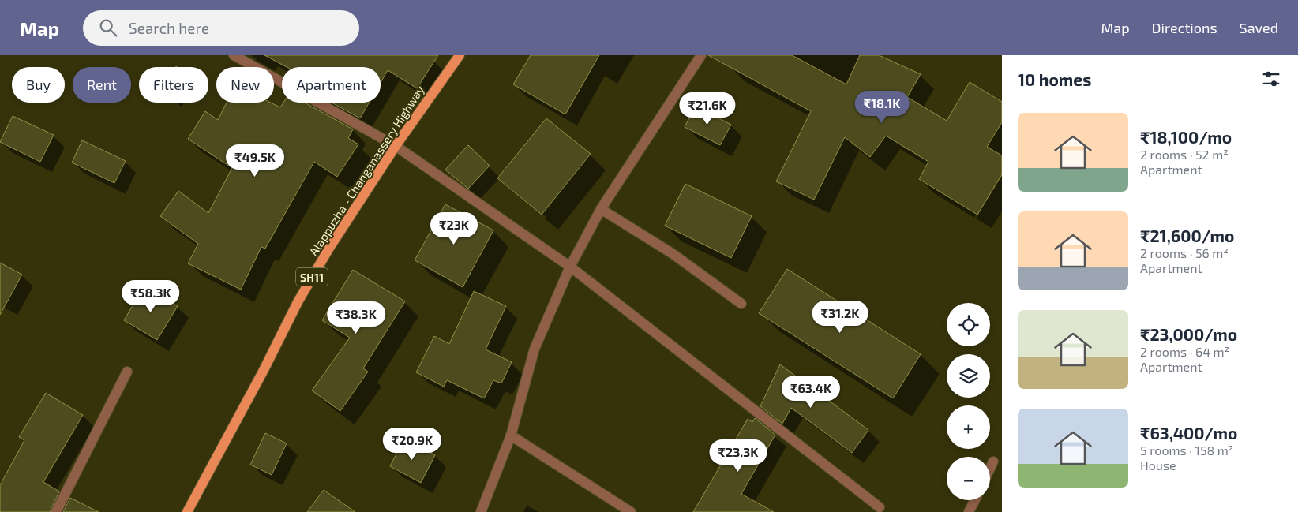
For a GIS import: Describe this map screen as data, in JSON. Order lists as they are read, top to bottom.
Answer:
{
  "streets": {
    "main road": ["Alappuzha - Changanassery Highway", "SH11"]
  },
  "page": {
    "header": "Map",
    "search": "Search here",
    "nav": ["Map", "Directions", "Saved"],
    "heading": "10 homes",
    "chip": [
      "Buy",
      "Rent",
      "Filters",
      "New",
      "Apartment"
    ],
    "price": [
      "₹18.1K",
      "₹21.6K",
      "₹49.5K",
      "₹23K",
      "₹58.3K",
      "₹31.2K",
      "₹38.3K",
      "₹63.4K",
      "₹20.9K",
      "₹23.3K"
    ],
    "list": [
      {
        "name": "₹18,100/mo",
        "note": "2 rooms · 52 m² · Apartment"
      },
      {
        "name": "₹21,600/mo",
        "note": "2 rooms · 56 m² · Apartment"
      },
      {
        "name": "₹23,000/mo",
        "note": "2 rooms · 64 m² · Apartment"
      },
      {
        "name": "₹63,400/mo",
        "note": "5 rooms · 158 m² · House"
      }
    ],
    "map_buttons": ["+", "−"]
  }
}
